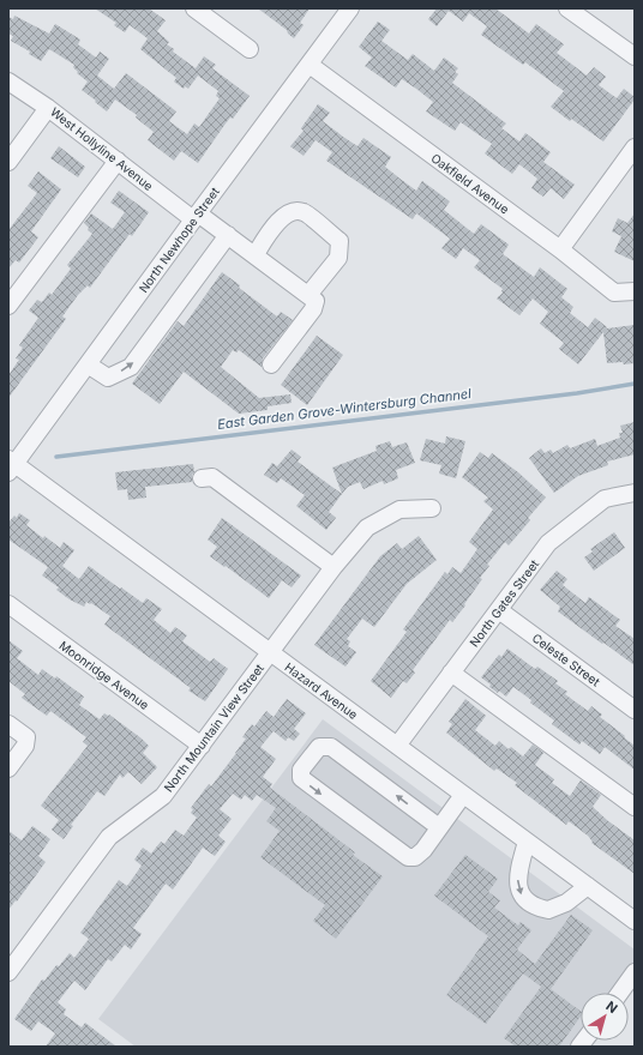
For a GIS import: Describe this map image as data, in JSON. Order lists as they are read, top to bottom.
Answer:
{
  "streets": {
    "street": [
      "West Hollyline Avenue",
      "Oakfield Avenue",
      "North Newhope Street",
      "North Gates Street",
      "Celeste Street",
      "Moonridge Avenue",
      "Hazard Avenue",
      "North Mountain View Street"
    ]
  },
  "crossings": [
    ["West Hollyline Avenue", "North Newhope Street"],
    ["Oakfield Avenue", "North Newhope Street"],
    ["North Newhope Street", "Hazard Avenue"],
    ["North Gates Street", "Celeste Street"],
    ["North Gates Street", "Hazard Avenue"],
    ["Moonridge Avenue", "North Mountain View Street"],
    ["Hazard Avenue", "North Mountain View Street"]
  ],
  "water": ["East Garden Grove-Wintersburg Channel"],
  "north": "top right"
}
